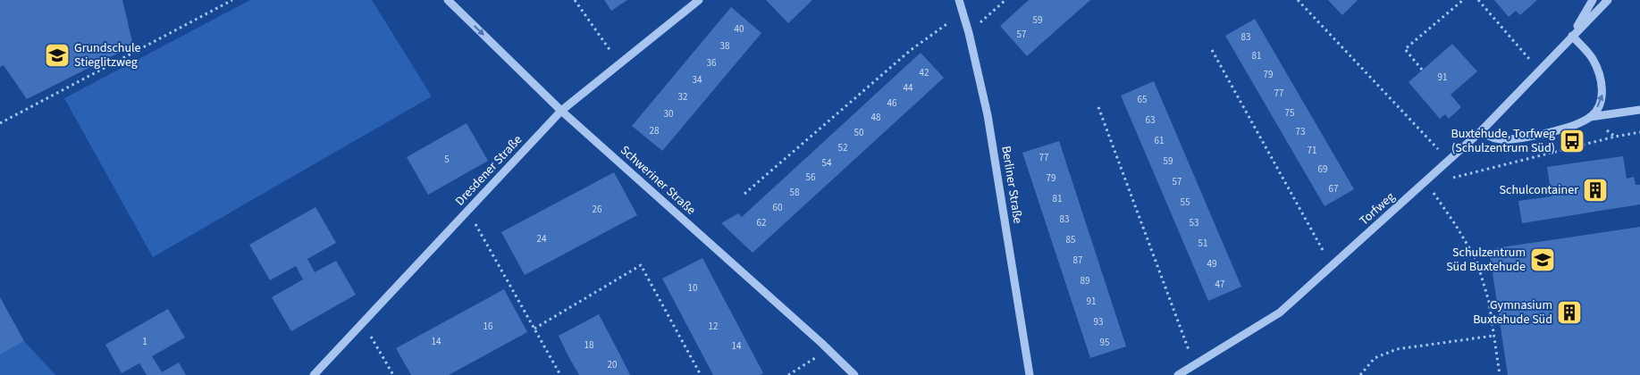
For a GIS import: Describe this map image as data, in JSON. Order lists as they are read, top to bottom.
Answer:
{
  "streets": {
    "street": [
      "Dresdener Straße",
      "Schweriner Straße",
      "Berliner Straße",
      "Torfweg"
    ]
  },
  "crossings": [
    ["Dresdener Straße", "Schweriner Straße"]
  ],
  "places": {
    "school or university": ["Grundschule Stieglitzweg", "Schulzentrum Süd Buxtehude"],
    "bus stop": ["Buxtehude, Torfweg (Schulzentrum Süd)"],
    "building": ["Schulcontainer", "Gymnasium Buxtehude Süd"]
  },
  "house_numbers": [
    "59",
    "40",
    "57",
    "83",
    "38",
    "81",
    "36",
    "42",
    "79",
    "91",
    "34",
    "44",
    "77",
    "32",
    "65",
    "46",
    "75",
    "30",
    "48",
    "63",
    "28",
    "73",
    "50",
    "61",
    "52",
    "71",
    "77",
    "5",
    "59",
    "54",
    "69",
    "56",
    "79",
    "57",
    "67",
    "58",
    "81",
    "55",
    "60",
    "26",
    "83",
    "62",
    "53",
    "24",
    "85",
    "51",
    "87",
    "49",
    "89",
    "47",
    "10",
    "91",
    "93",
    "16",
    "12",
    "1",
    "14",
    "95",
    "18",
    "14",
    "20"
  ]
}
